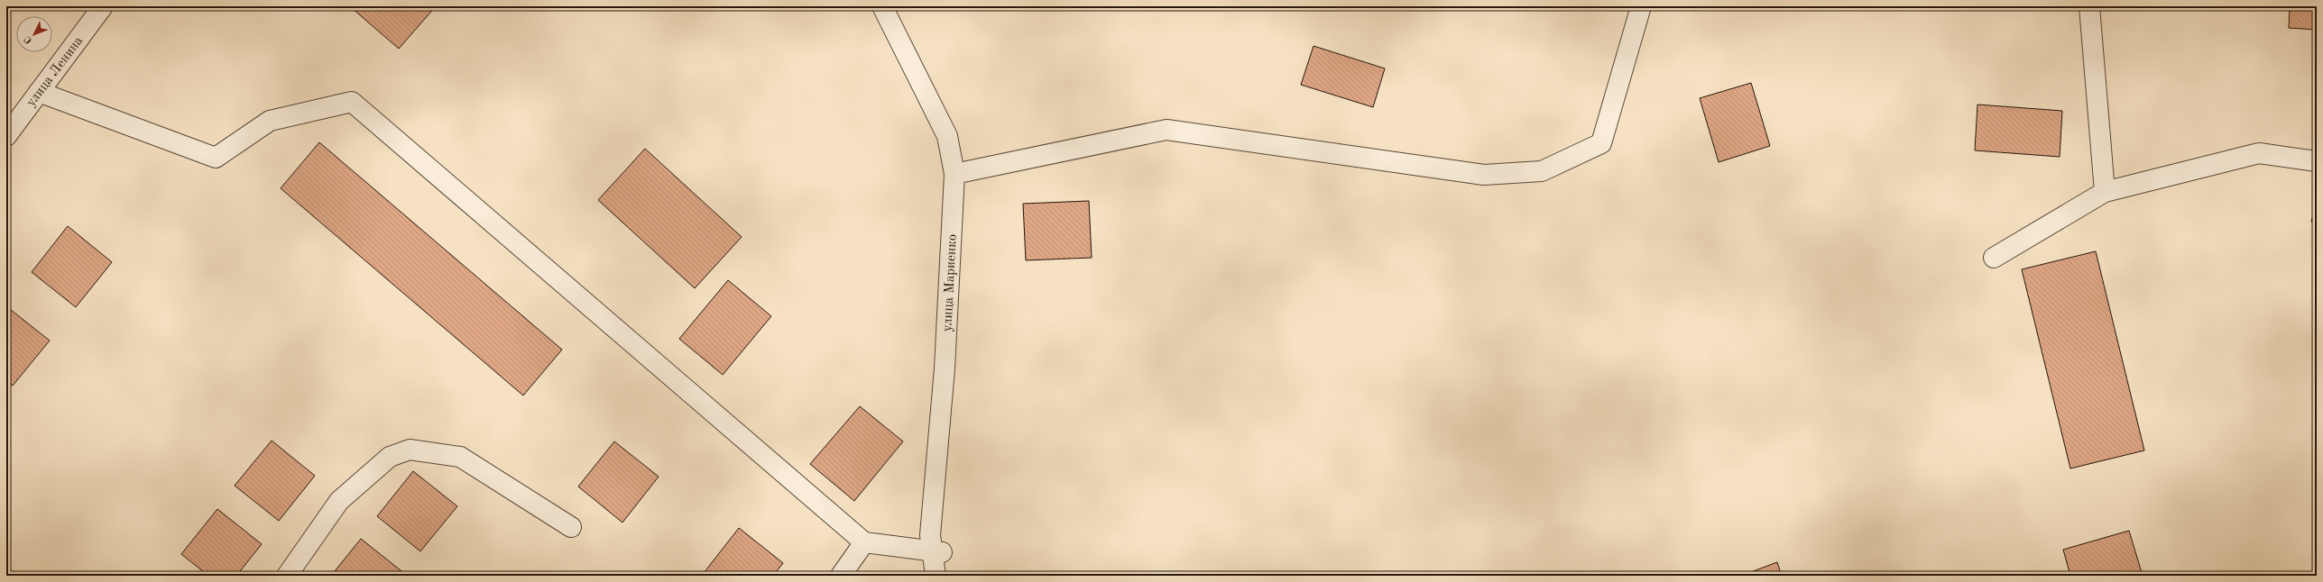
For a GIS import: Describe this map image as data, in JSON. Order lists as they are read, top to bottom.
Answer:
{
  "streets": {
    "street": ["улица Ленина", "улица Мариенко"]
  },
  "north": "bottom left"
}
